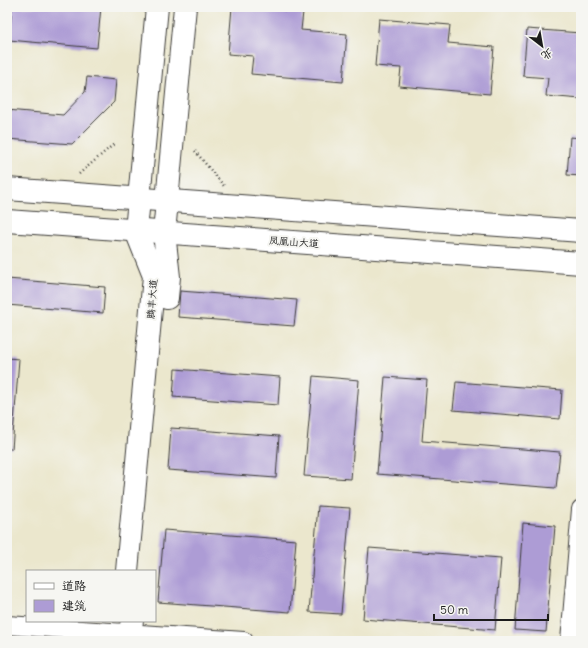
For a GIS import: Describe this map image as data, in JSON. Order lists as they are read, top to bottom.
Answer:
{
  "streets": {
    "main road": ["凤凰山大道", "腾丰大道"]
  },
  "crossings": [
    ["凤凰山大道", "腾丰大道"]
  ],
  "legend": ["道路", "建筑"],
  "scale_bar": "50 m",
  "north": "bottom right"
}
